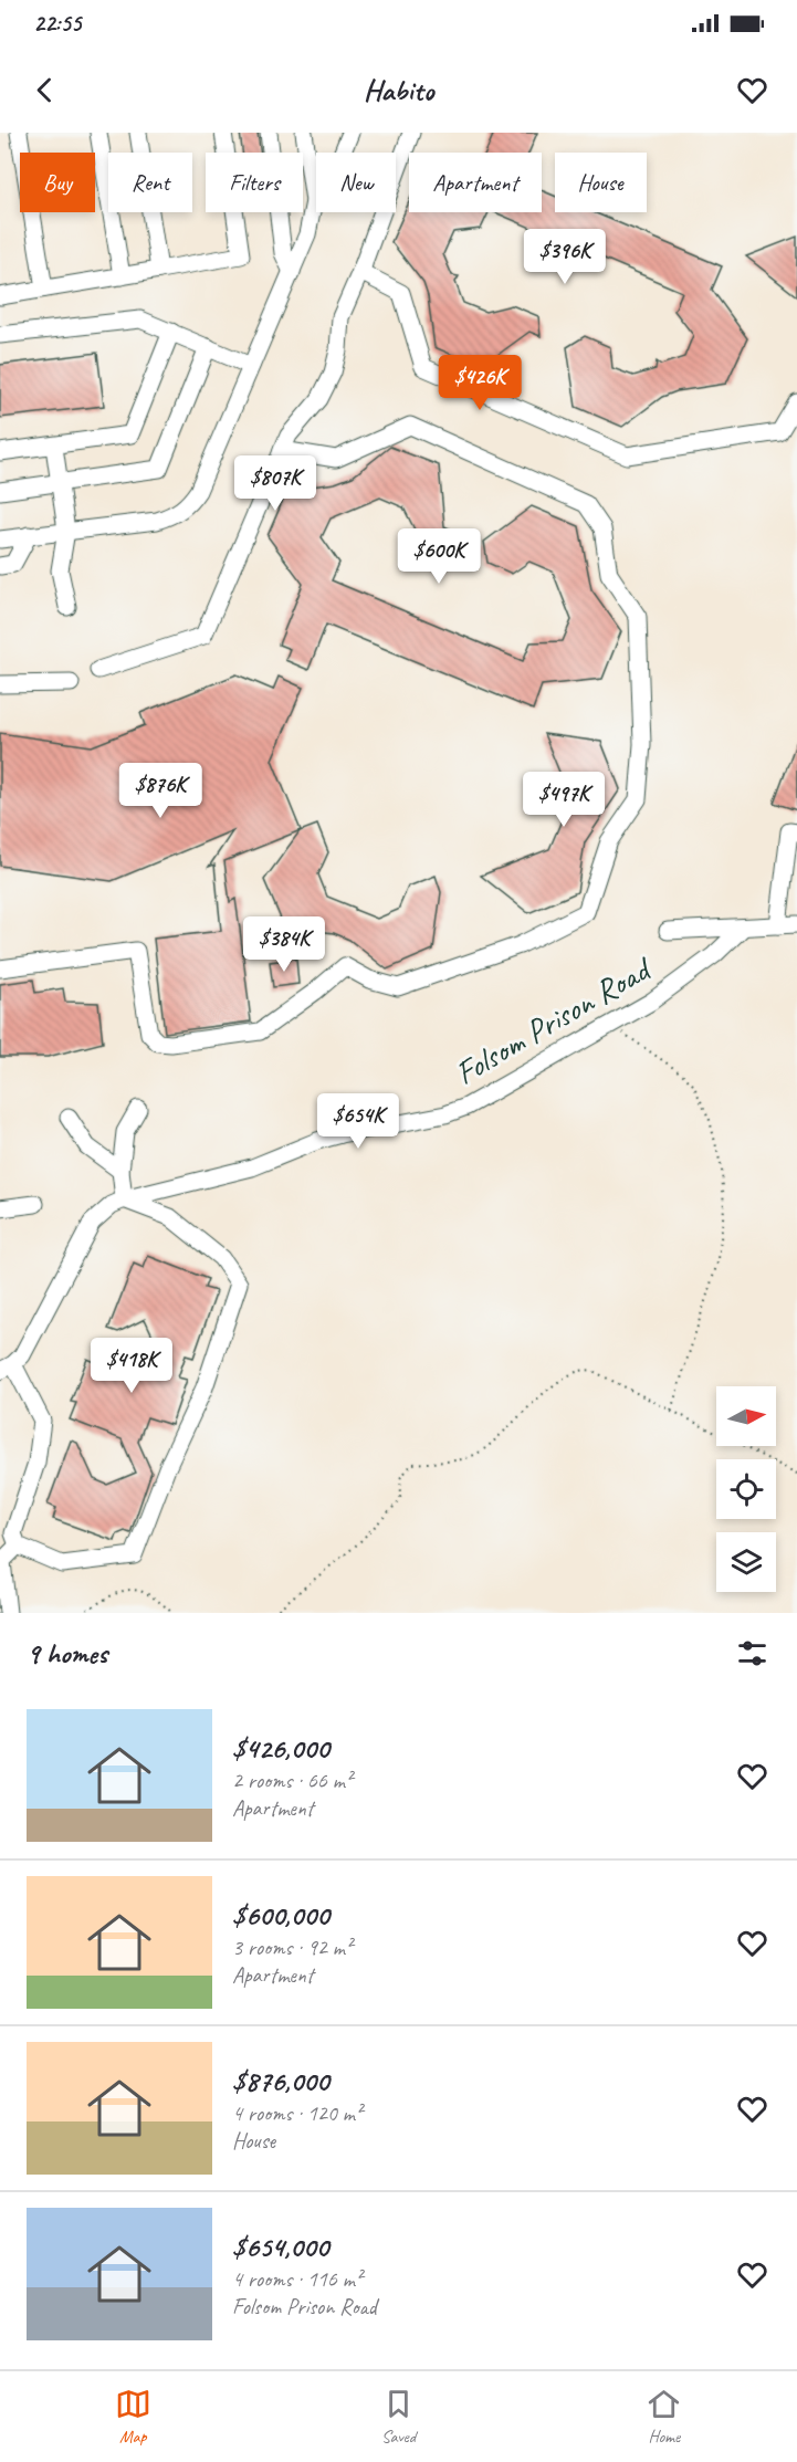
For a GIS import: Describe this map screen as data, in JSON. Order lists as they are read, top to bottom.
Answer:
{
  "streets": {
    "street": ["Folsom Prison Road"]
  },
  "north": "right",
  "page": {
    "status": "22:55",
    "header": "Habito",
    "chip": [
      "Buy",
      "Rent",
      "Filters",
      "New",
      "Apartment",
      "House"
    ],
    "price": [
      "$396K",
      "$426K",
      "$807K",
      "$600K",
      "$876K",
      "$497K",
      "$384K",
      "$654K",
      "$418K"
    ],
    "heading": "9 homes",
    "list": [
      {
        "name": "$426,000",
        "note": "2 rooms · 66 m² · Apartment"
      },
      {
        "name": "$600,000",
        "note": "3 rooms · 92 m² · Apartment"
      },
      {
        "name": "$876,000",
        "note": "4 rooms · 120 m² · House"
      },
      {
        "name": "$654,000",
        "note": "4 rooms · 116 m² · Folsom Prison Road"
      }
    ],
    "tabs": ["Map", "Saved", "Home"]
  }
}
